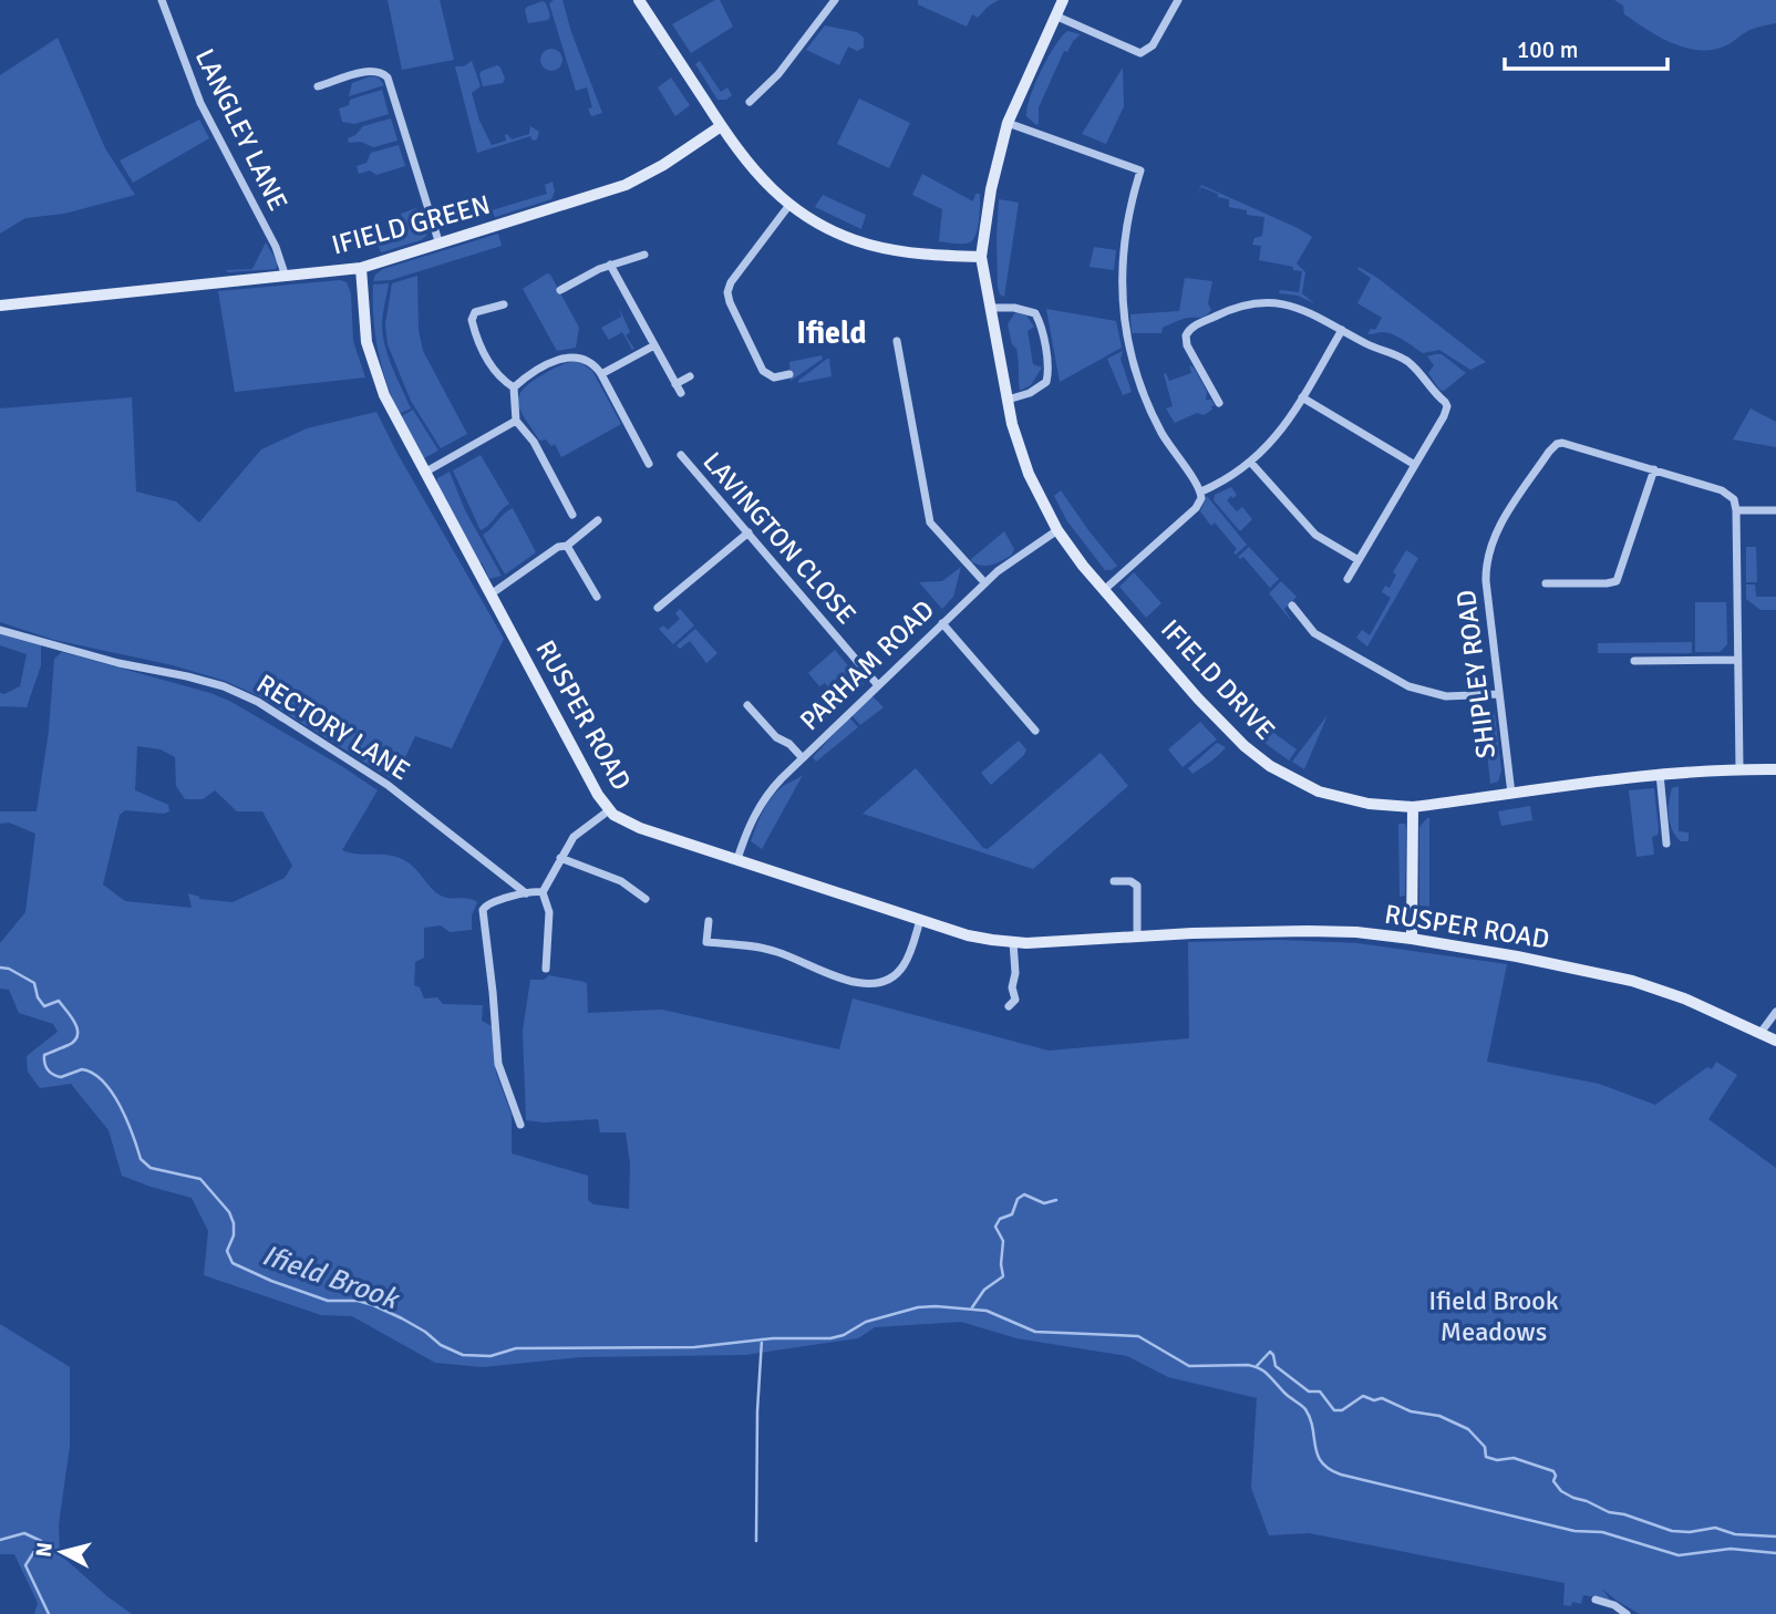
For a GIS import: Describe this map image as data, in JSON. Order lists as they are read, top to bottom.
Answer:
{
  "streets": {
    "street": [
      "LANGLEY LANE",
      "IFIELD GREEN",
      "LAVINGTON CLOSE",
      "PARHAM ROAD",
      "SHIPLEY ROAD",
      "IFIELD DRIVE",
      "RUSPER ROAD",
      "RECTORY LANE"
    ]
  },
  "crossings": [
    ["LANGLEY LANE", "IFIELD GREEN"],
    ["IFIELD GREEN", "RUSPER ROAD"],
    ["LAVINGTON CLOSE", "PARHAM ROAD"],
    ["PARHAM ROAD", "IFIELD DRIVE"],
    ["PARHAM ROAD", "RUSPER ROAD"],
    ["SHIPLEY ROAD", "IFIELD DRIVE"]
  ],
  "districts": ["Ifield"],
  "water": ["Ifield Brook"],
  "parks": ["Ifield Brook Meadows"],
  "scale_bar": "100 m",
  "north": "left"
}
